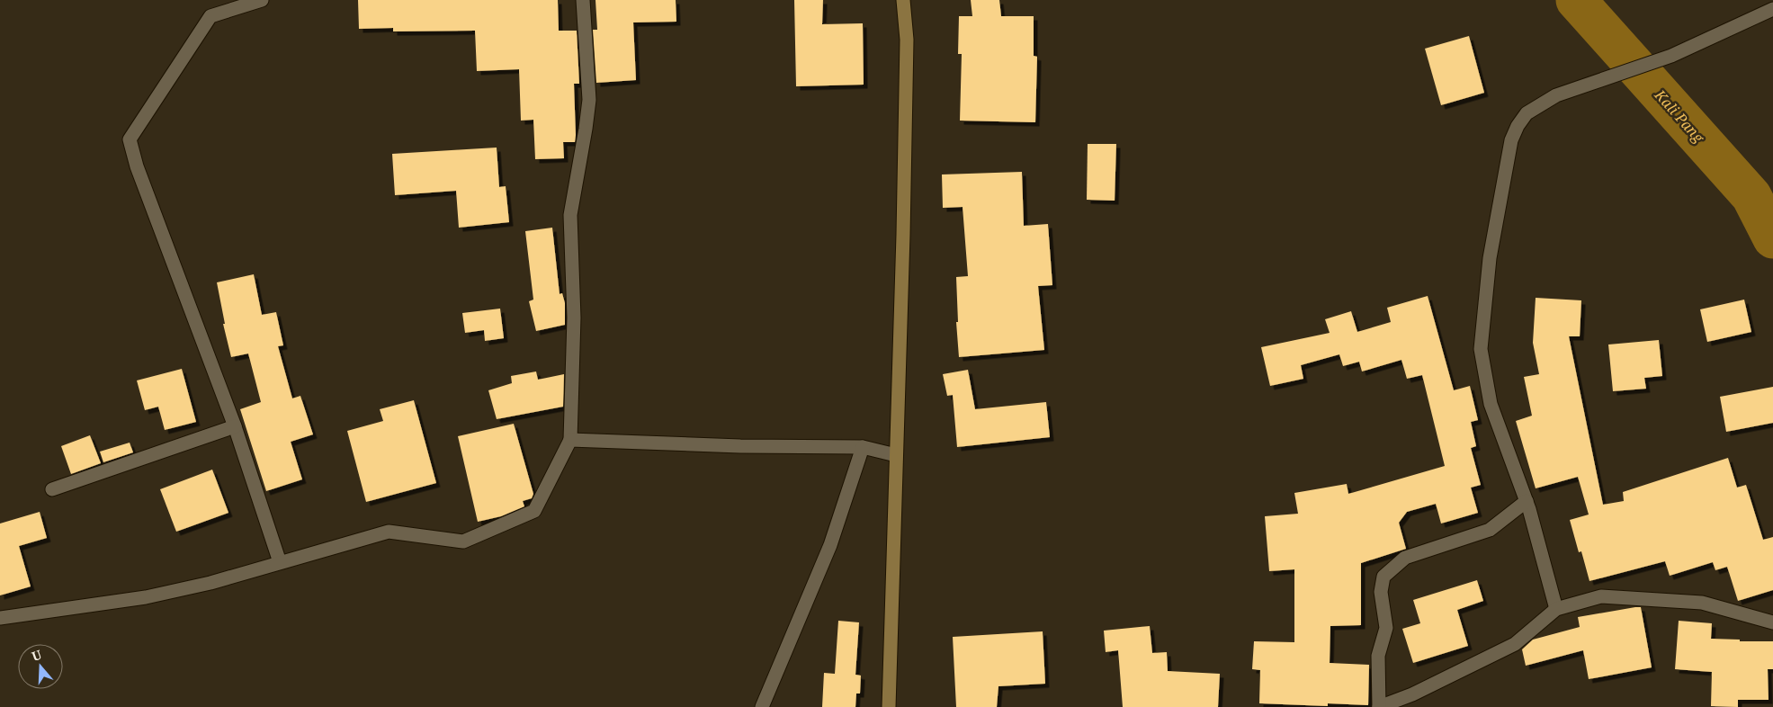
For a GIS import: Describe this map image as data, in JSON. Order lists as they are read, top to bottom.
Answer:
{
  "water": ["Kali Pang"],
  "north": "top"
}
